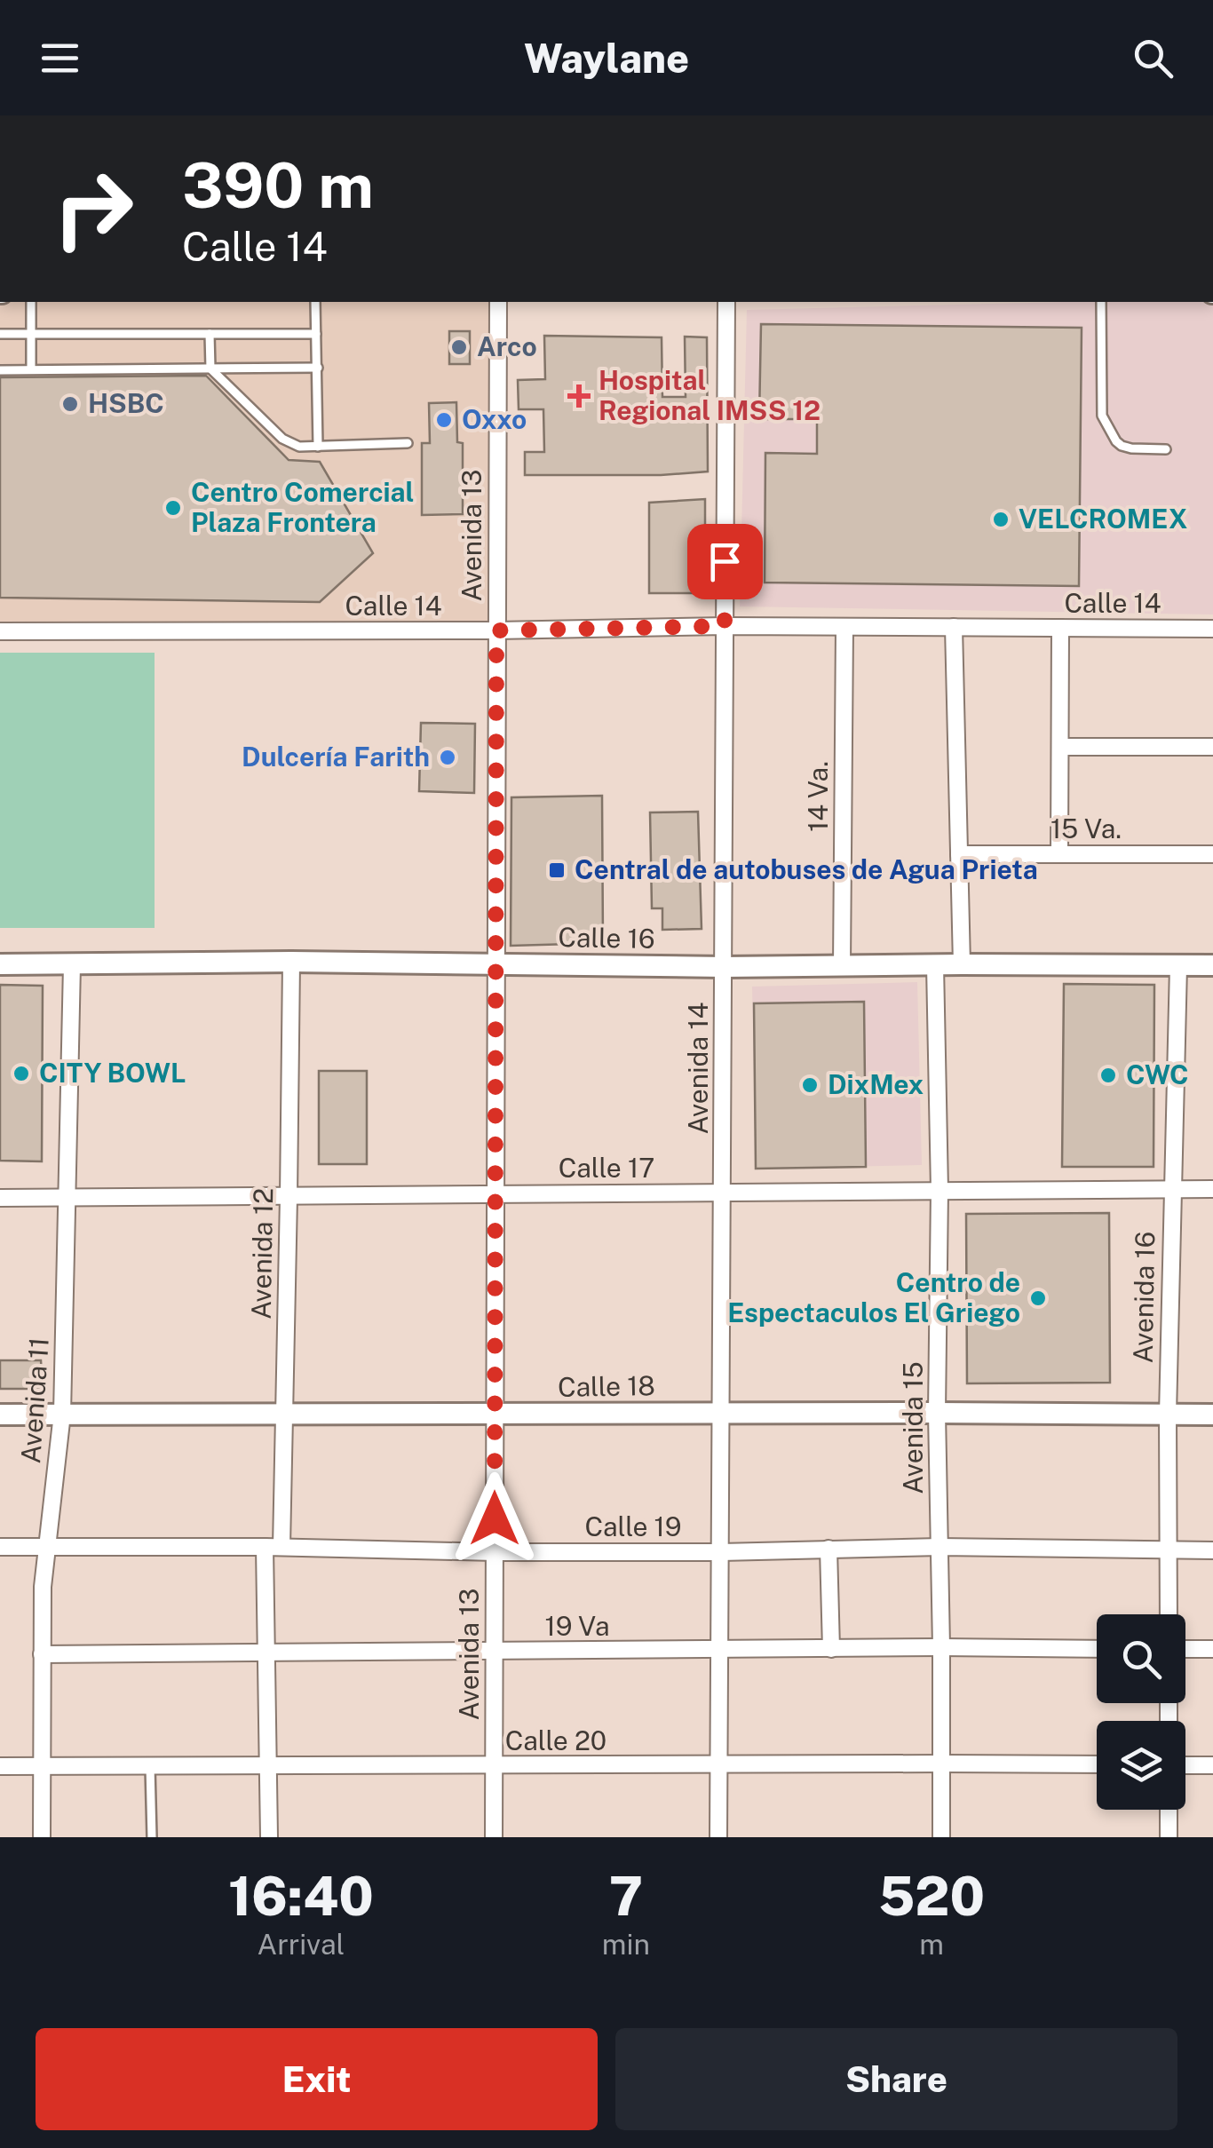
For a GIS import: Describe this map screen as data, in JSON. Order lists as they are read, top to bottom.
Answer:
{
  "streets": {
    "street": [
      "Avenida 13",
      "Calle 14",
      "14 Va.",
      "15 Va.",
      "Calle 16",
      "Avenida 14",
      "Calle 17",
      "Avenida 12",
      "Avenida 16",
      "Calle 18",
      "Avenida 11",
      "Avenida 15",
      "Calle 19",
      "19 Va",
      "Calle 20"
    ]
  },
  "crossings": [
    ["Avenida 13", "Calle 14"],
    ["Avenida 13", "Calle 16"],
    ["Avenida 13", "Calle 17"],
    ["Avenida 13", "Calle 18"],
    ["Avenida 13", "Calle 19"],
    ["Avenida 13", "19 Va"],
    ["Avenida 13", "Calle 20"],
    ["Calle 14", "14 Va."],
    ["Calle 14", "Avenida 14"],
    ["14 Va.", "Calle 16"],
    ["Calle 16", "Avenida 14"],
    ["Calle 16", "Avenida 12"],
    ["Calle 16", "Avenida 16"],
    ["Calle 16", "Avenida 11"],
    ["Calle 16", "Avenida 15"],
    ["Avenida 14", "Calle 17"],
    ["Avenida 14", "Calle 18"],
    ["Avenida 14", "Calle 19"],
    ["Avenida 14", "19 Va"],
    ["Avenida 14", "Calle 20"],
    ["Calle 17", "Avenida 12"],
    ["Calle 17", "Avenida 16"],
    ["Calle 17", "Avenida 11"],
    ["Calle 17", "Avenida 15"],
    ["Avenida 12", "Calle 18"],
    ["Avenida 12", "Calle 19"],
    ["Avenida 12", "19 Va"],
    ["Avenida 12", "Calle 20"],
    ["Avenida 16", "Calle 18"],
    ["Avenida 16", "Calle 19"],
    ["Calle 18", "Avenida 11"],
    ["Calle 18", "Avenida 15"],
    ["Avenida 11", "Calle 19"],
    ["Avenida 11", "19 Va"],
    ["Avenida 11", "Calle 20"],
    ["Avenida 15", "Calle 19"],
    ["Avenida 15", "19 Va"],
    ["Avenida 15", "Calle 20"]
  ],
  "places": {
    "other": [
      "Arco",
      "HSBC",
      "Oxxo",
      "Centro Comercial Plaza Frontera",
      "VELCROMEX",
      "Dulcería Farith",
      "CITY BOWL",
      "CWC",
      "DixMex",
      "Centro de Espectaculos El Griego"
    ],
    "health": ["Hospital Regional IMSS 12"],
    "transit": ["Central de autobuses de Agua Prieta"]
  },
  "page": {
    "header": "Waylane",
    "turn": ["390 m", "Calle 14"],
    "eta": [
      "16:40",
      "Arrival",
      "7",
      "min",
      "520",
      "m"
    ],
    "buttons": ["Exit", "Share"]
  }
}
